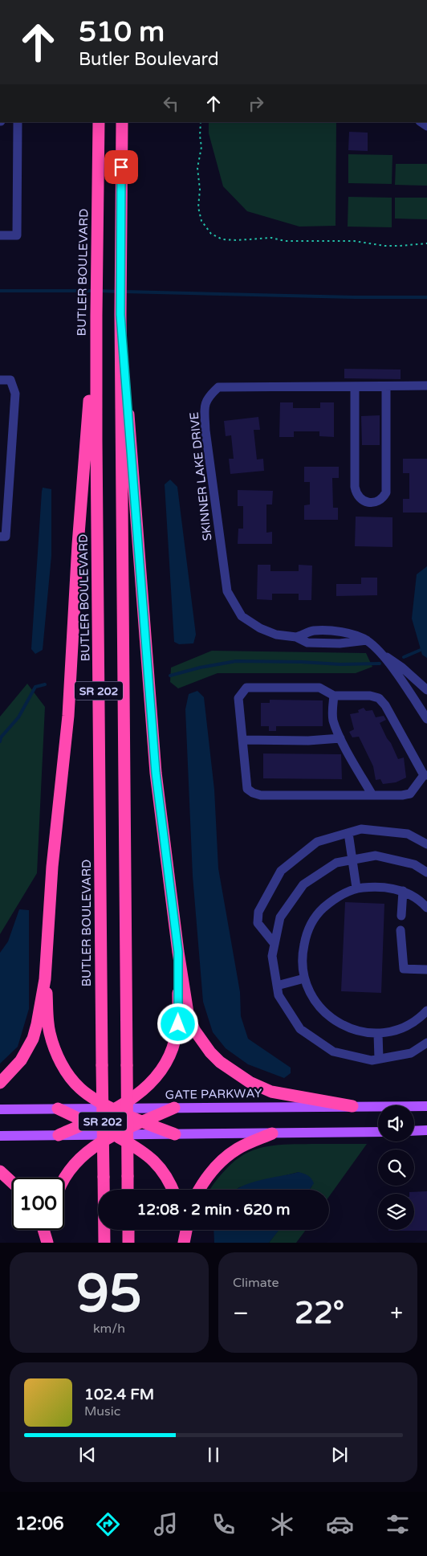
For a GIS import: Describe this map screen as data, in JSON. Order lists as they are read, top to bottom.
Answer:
{
  "streets": {
    "highway": ["BUTLER BOULEVARD", "SR 202"],
    "main road": ["GATE PARKWAY"],
    "street": ["SKINNER LAKE DRIVE"]
  },
  "page": {
    "turn": ["510 m", "Butler Boulevard"],
    "limit": "100",
    "trip": "12:08 · 2 min · 620 m",
    "tile": [
      ["95", "km/h"],
      "Climate"
    ],
    "heat": ["−", "22°", "+"],
    "song": ["102.4 FM", "Music"],
    "tabs": "12:06"
  }
}
